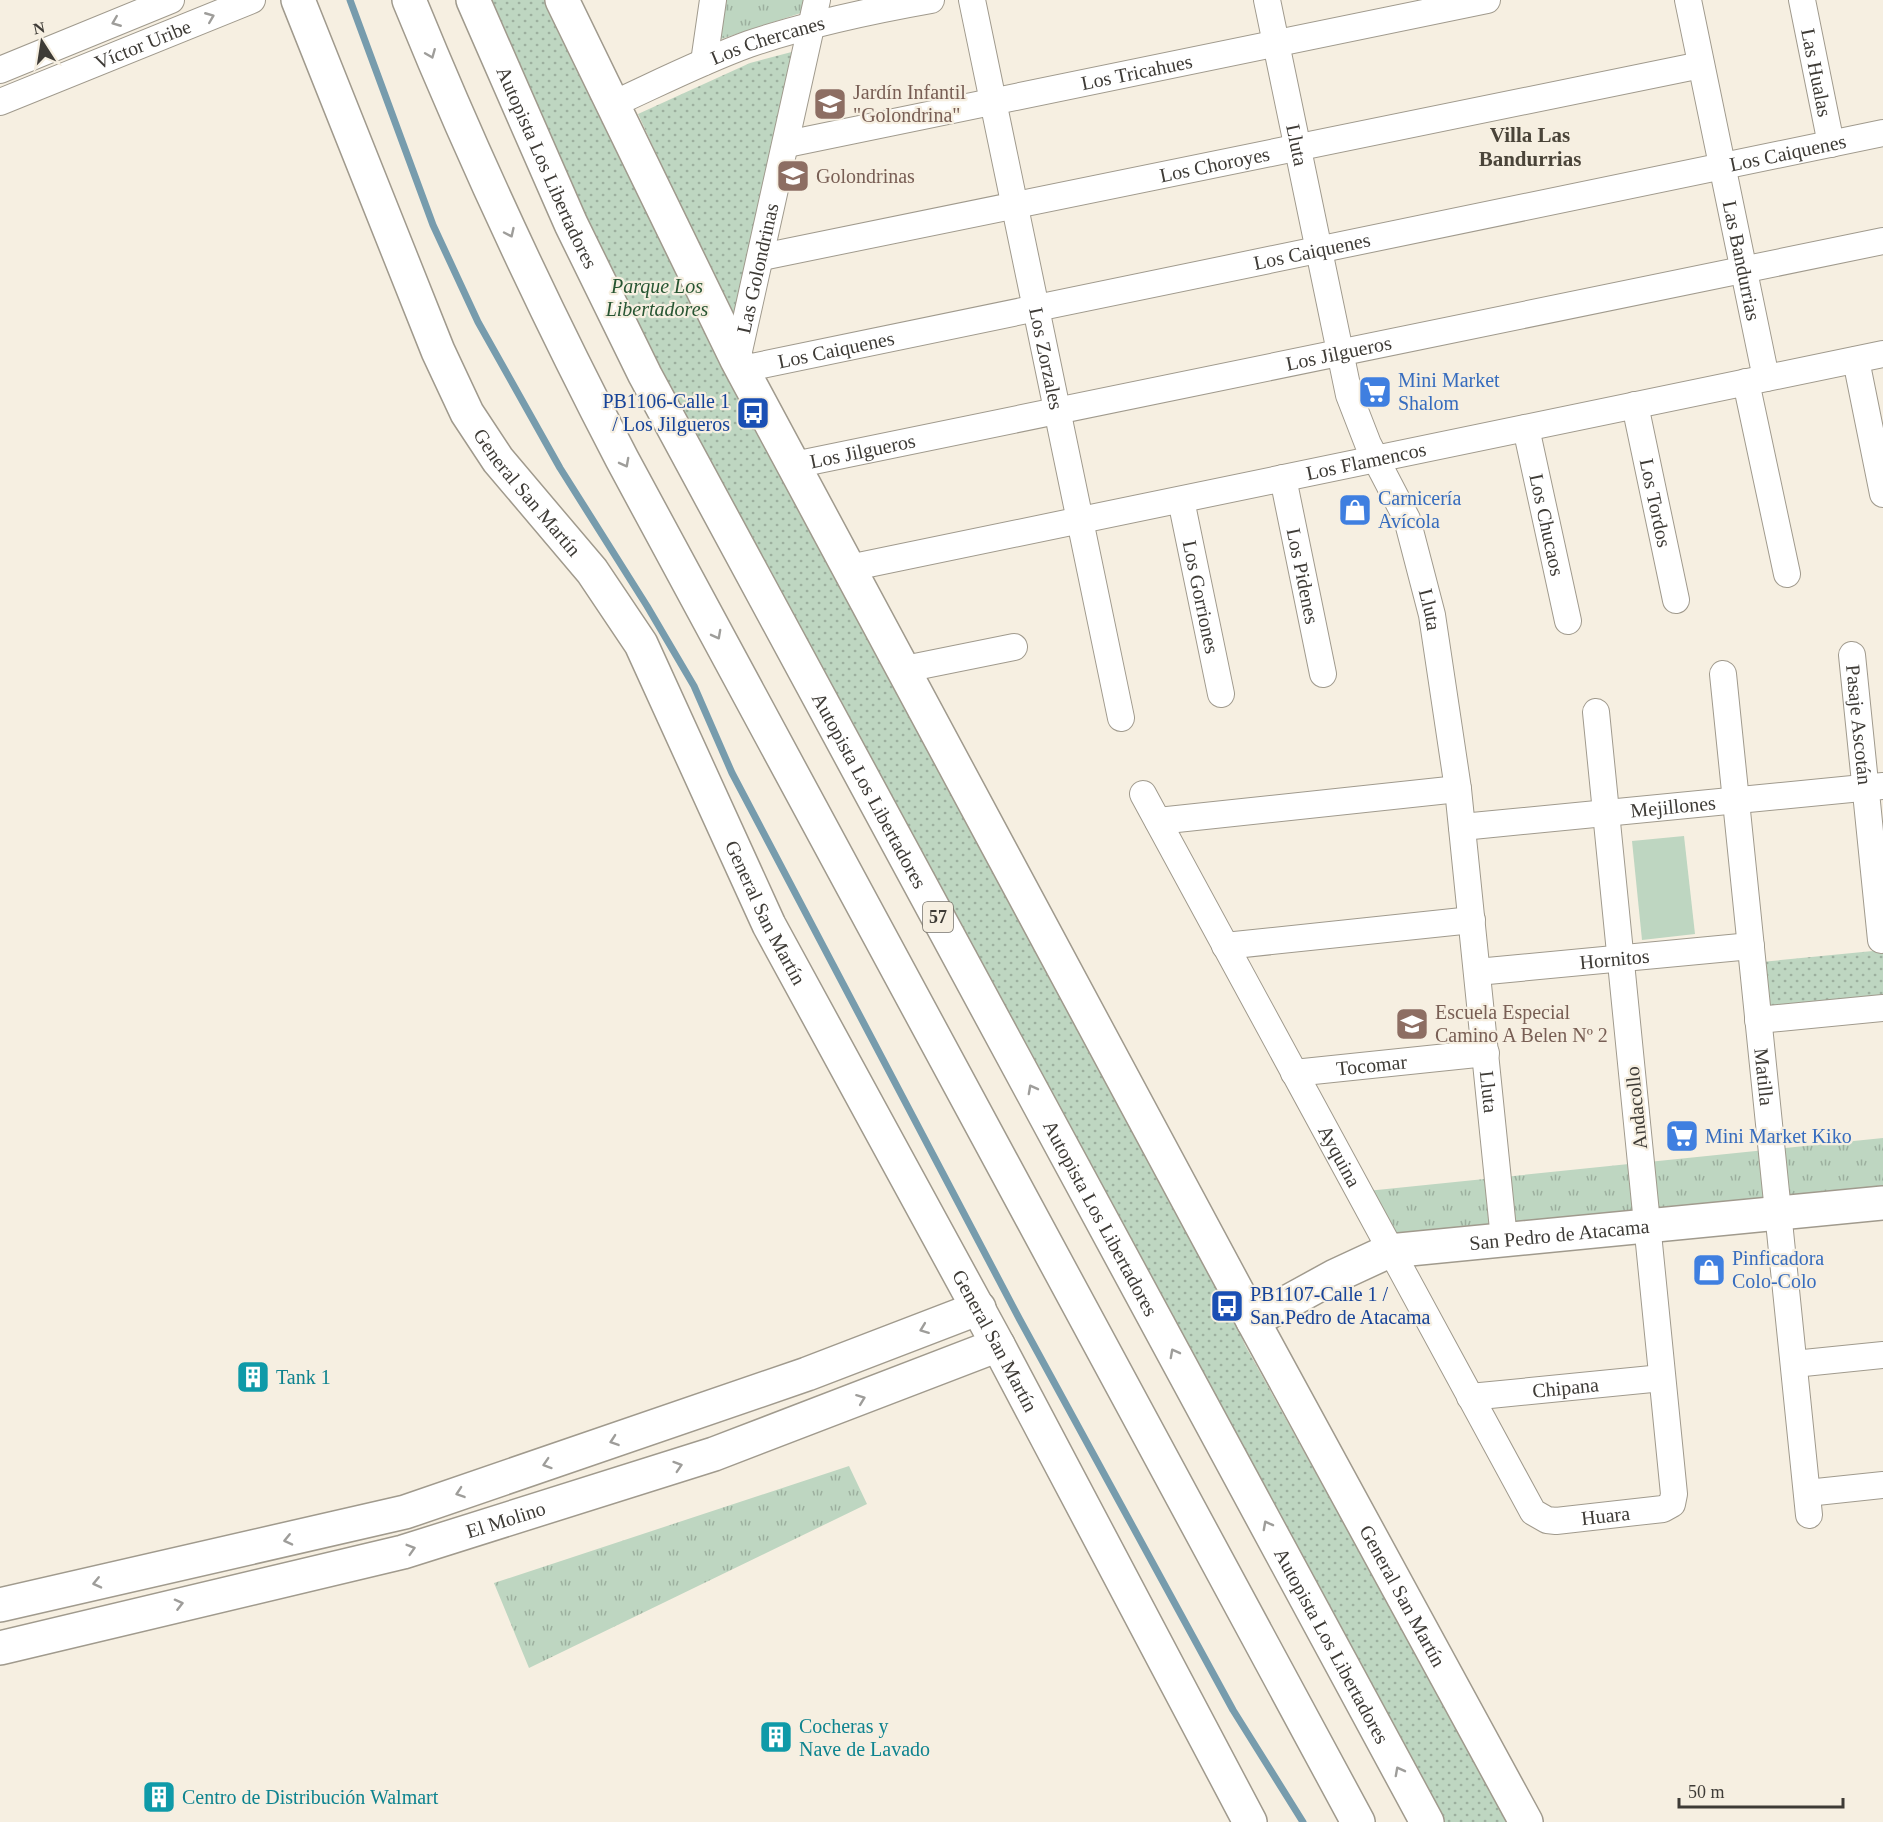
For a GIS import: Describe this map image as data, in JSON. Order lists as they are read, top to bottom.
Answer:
{
  "streets": {
    "main road": [
      "Autopista Los Libertadores",
      "General San Martín",
      "57",
      "San Pedro de Atacama",
      "El Molino"
    ],
    "street": [
      "Los Chercanes",
      "Víctor Uribe",
      "Los Tricahues",
      "Las Hualas",
      "Lluta",
      "Los Caiquenes",
      "Los Choroyes",
      "Las Bandurrias",
      "Las Golondrinas",
      "Los Jilgueros",
      "Los Zorzales",
      "Los Flamencos",
      "Los Tordos",
      "Los Chucaos",
      "Los Pidenes",
      "Los Gorriones",
      "Pasaje Ascotán",
      "Mejillones",
      "Hornitos",
      "Tocomar",
      "Matilla",
      "Andacollo",
      "Ayquina",
      "Chipana",
      "Huara"
    ]
  },
  "crossings": [
    ["Los Chercanes", "Las Golondrinas"],
    ["Los Chercanes", "General San Martín"],
    ["Los Tricahues", "Lluta"],
    ["Los Tricahues", "Las Golondrinas"],
    ["Los Tricahues", "Los Zorzales"],
    ["Las Hualas", "Los Caiquenes"],
    ["Lluta", "Los Caiquenes"],
    ["Lluta", "Los Choroyes"],
    ["Lluta", "Los Jilgueros"],
    ["Lluta", "Los Flamencos"],
    ["Lluta", "Mejillones"],
    ["Lluta", "Hornitos"],
    ["Lluta", "Tocomar"],
    ["Lluta", "San Pedro de Atacama"],
    ["Los Caiquenes", "Las Bandurrias"],
    ["Los Caiquenes", "Las Golondrinas"],
    ["Los Caiquenes", "Los Zorzales"],
    ["Los Caiquenes", "General San Martín"],
    ["Los Choroyes", "Las Bandurrias"],
    ["Los Choroyes", "Las Golondrinas"],
    ["Los Choroyes", "Los Zorzales"],
    ["Las Bandurrias", "Los Jilgueros"],
    ["Las Bandurrias", "Los Flamencos"],
    ["Las Golondrinas", "General San Martín"],
    ["Los Jilgueros", "Los Zorzales"],
    ["Los Jilgueros", "General San Martín"],
    ["Los Zorzales", "Los Flamencos"],
    ["Los Flamencos", "General San Martín"],
    ["Los Flamencos", "Los Tordos"],
    ["Los Flamencos", "Los Chucaos"],
    ["Los Flamencos", "Los Pidenes"],
    ["Los Flamencos", "Los Gorriones"],
    ["General San Martín", "San Pedro de Atacama"],
    ["General San Martín", "El Molino"],
    ["Pasaje Ascotán", "Mejillones"],
    ["Mejillones", "Matilla"],
    ["Mejillones", "Andacollo"],
    ["Hornitos", "Matilla"],
    ["Hornitos", "Andacollo"],
    ["Tocomar", "Ayquina"],
    ["Matilla", "San Pedro de Atacama"],
    ["Andacollo", "San Pedro de Atacama"],
    ["Andacollo", "Chipana"],
    ["Andacollo", "Huara"],
    ["Ayquina", "San Pedro de Atacama"],
    ["Ayquina", "Chipana"],
    ["Ayquina", "Huara"]
  ],
  "districts": ["Villa Las Bandurrias"],
  "parks": ["Parque Los Libertadores"],
  "places": {
    "school or university": ["Jardín Infantil \"Golondrina\"", "Golondrinas", "Escuela Especial Camino A Belen Nº 2"],
    "supermarket": ["Mini Market Shalom", "Mini Market Kiko"],
    "bus stop": ["PB1106-Calle 1 / Los Jilgueros", "PB1107-Calle 1 / San.Pedro de Atacama"],
    "shop": ["Carnicería Avícola", "Pinficadora Colo-Colo"],
    "building": ["Tank 1", "Cocheras y Nave de Lavado", "Centro de Distribución Walmart"]
  },
  "scale_bar": "50 m",
  "north": "top"
}
